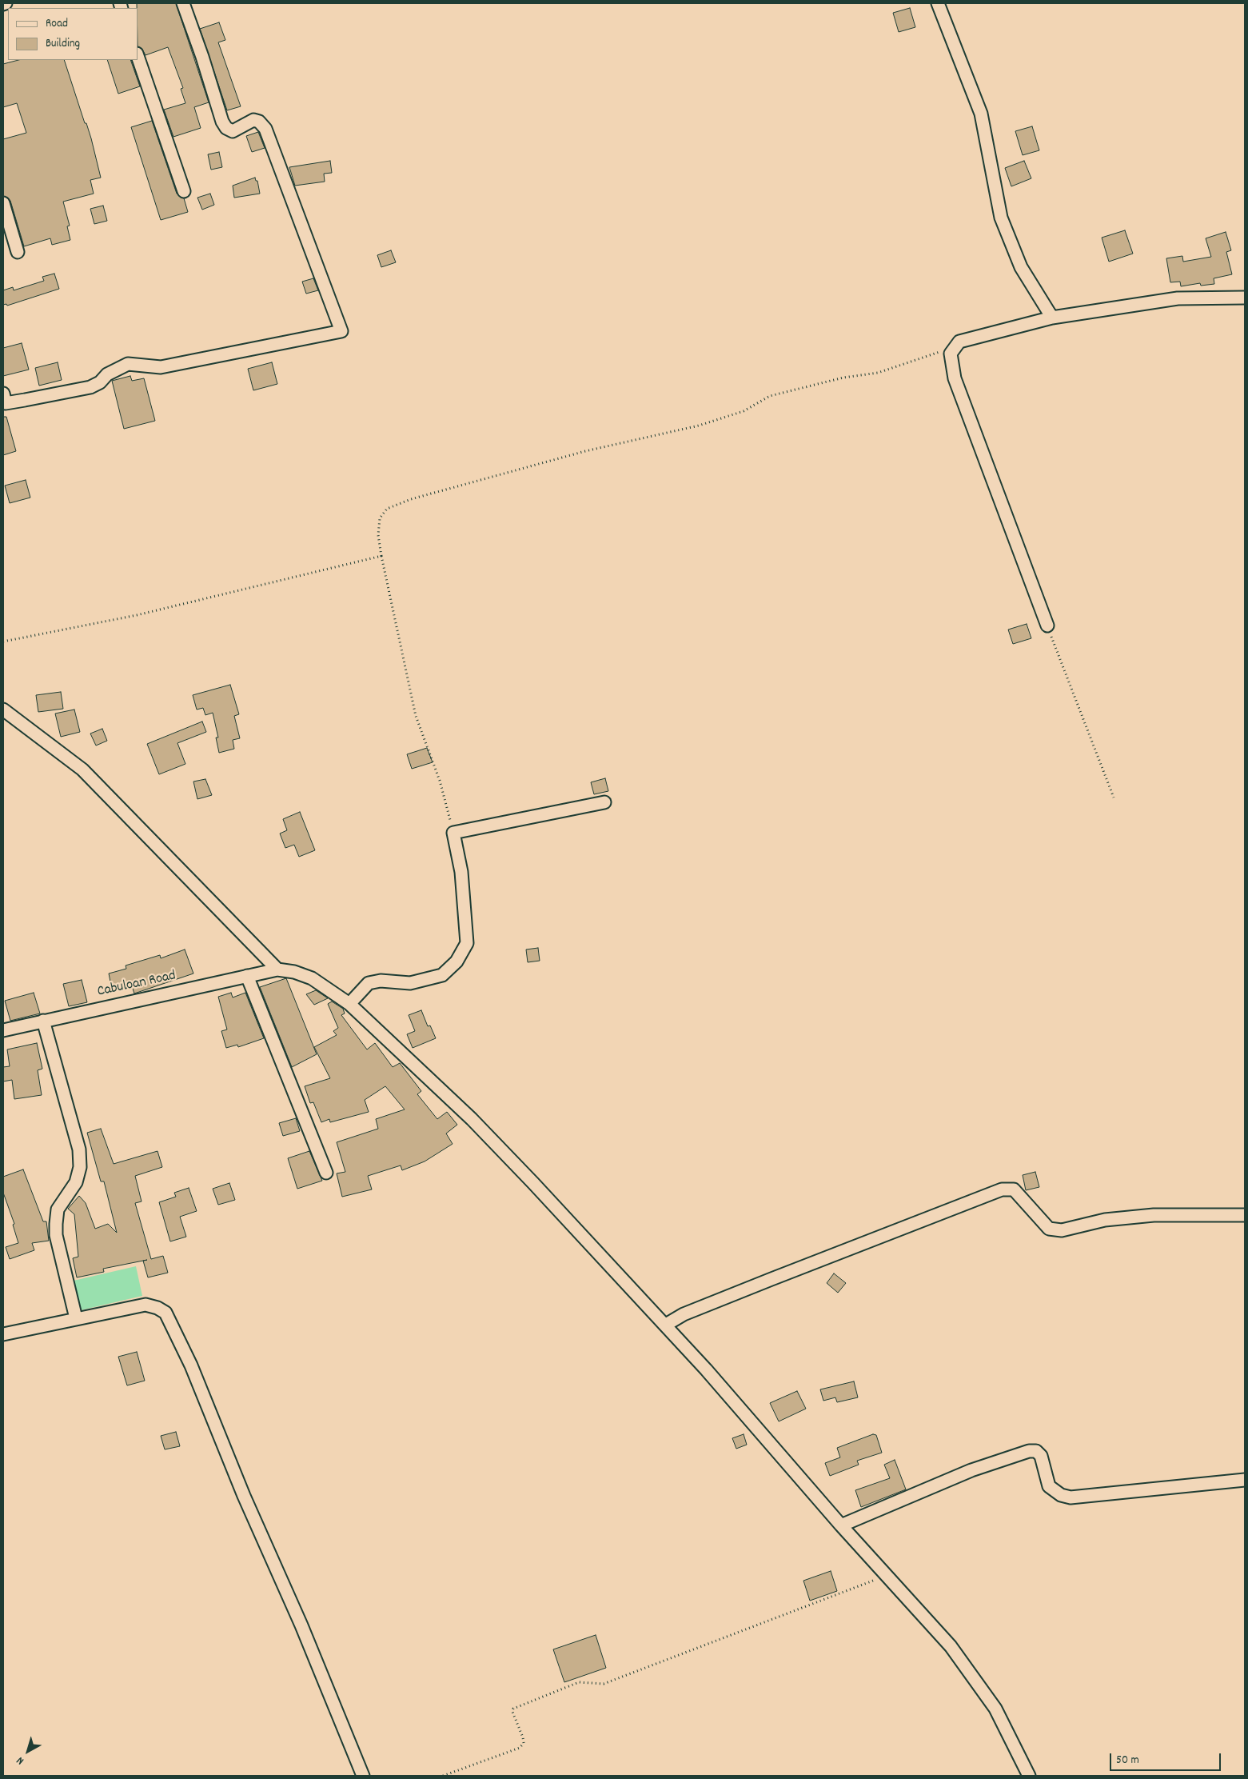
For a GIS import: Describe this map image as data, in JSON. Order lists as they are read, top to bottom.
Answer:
{
  "streets": {
    "street": ["Cabuloan Road"]
  },
  "legend": ["Road", "Building"],
  "scale_bar": "50 m",
  "north": "bottom left"
}
